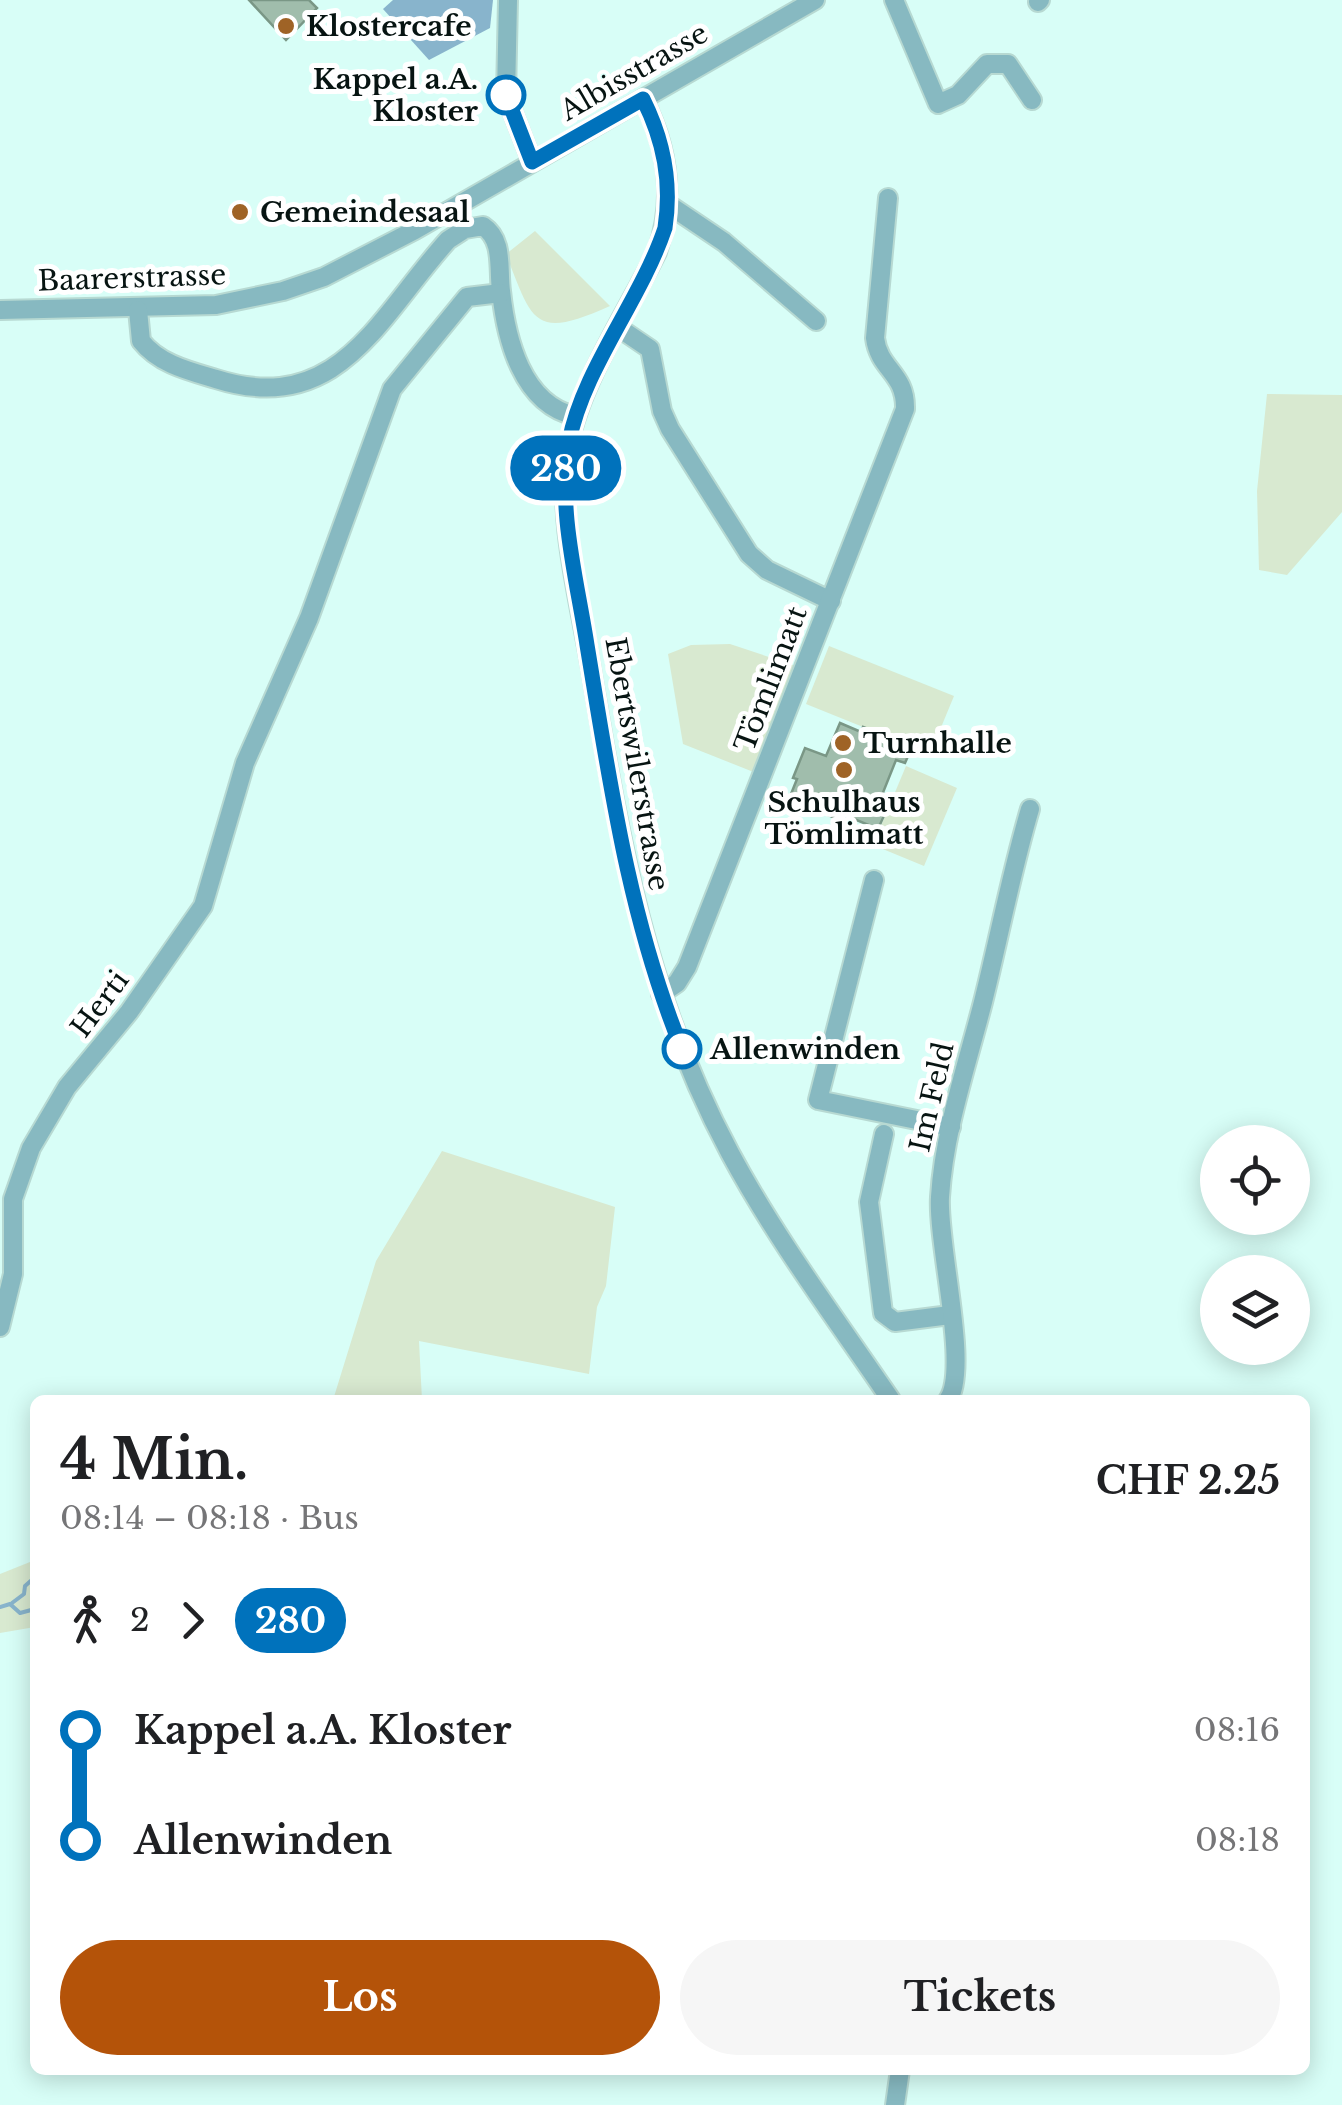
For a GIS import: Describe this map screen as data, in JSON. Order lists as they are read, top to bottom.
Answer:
{
  "streets": {
    "street": [
      "Albisstrasse",
      "Baarerstrasse",
      "Tömlimatt",
      "Ebertswilerstrasse",
      "Herti",
      "Im Feld"
    ]
  },
  "crossings": [
    ["Albisstrasse", "Baarerstrasse"],
    ["Albisstrasse", "Ebertswilerstrasse"],
    ["Tömlimatt", "Ebertswilerstrasse"]
  ],
  "places": [
    "Klostercafe",
    "Kappel a.A. Kloster",
    "Gemeindesaal",
    "Turnhalle",
    "Schulhaus Tömlimatt",
    "Allenwinden"
  ],
  "lines": ["bus line 280"],
  "page": {
    "on_map": "280",
    "heading": ["4 Min.", "08:14 – 08:18 · Bus", "CHF 2.25"],
    "legs": ["2", "280"],
    "list": [
      {
        "name": "Kappel a.A. Kloster",
        "value": "08:16"
      },
      {
        "name": "Allenwinden",
        "value": "08:18"
      }
    ],
    "buttons": ["Los", "Tickets"]
  }
}
